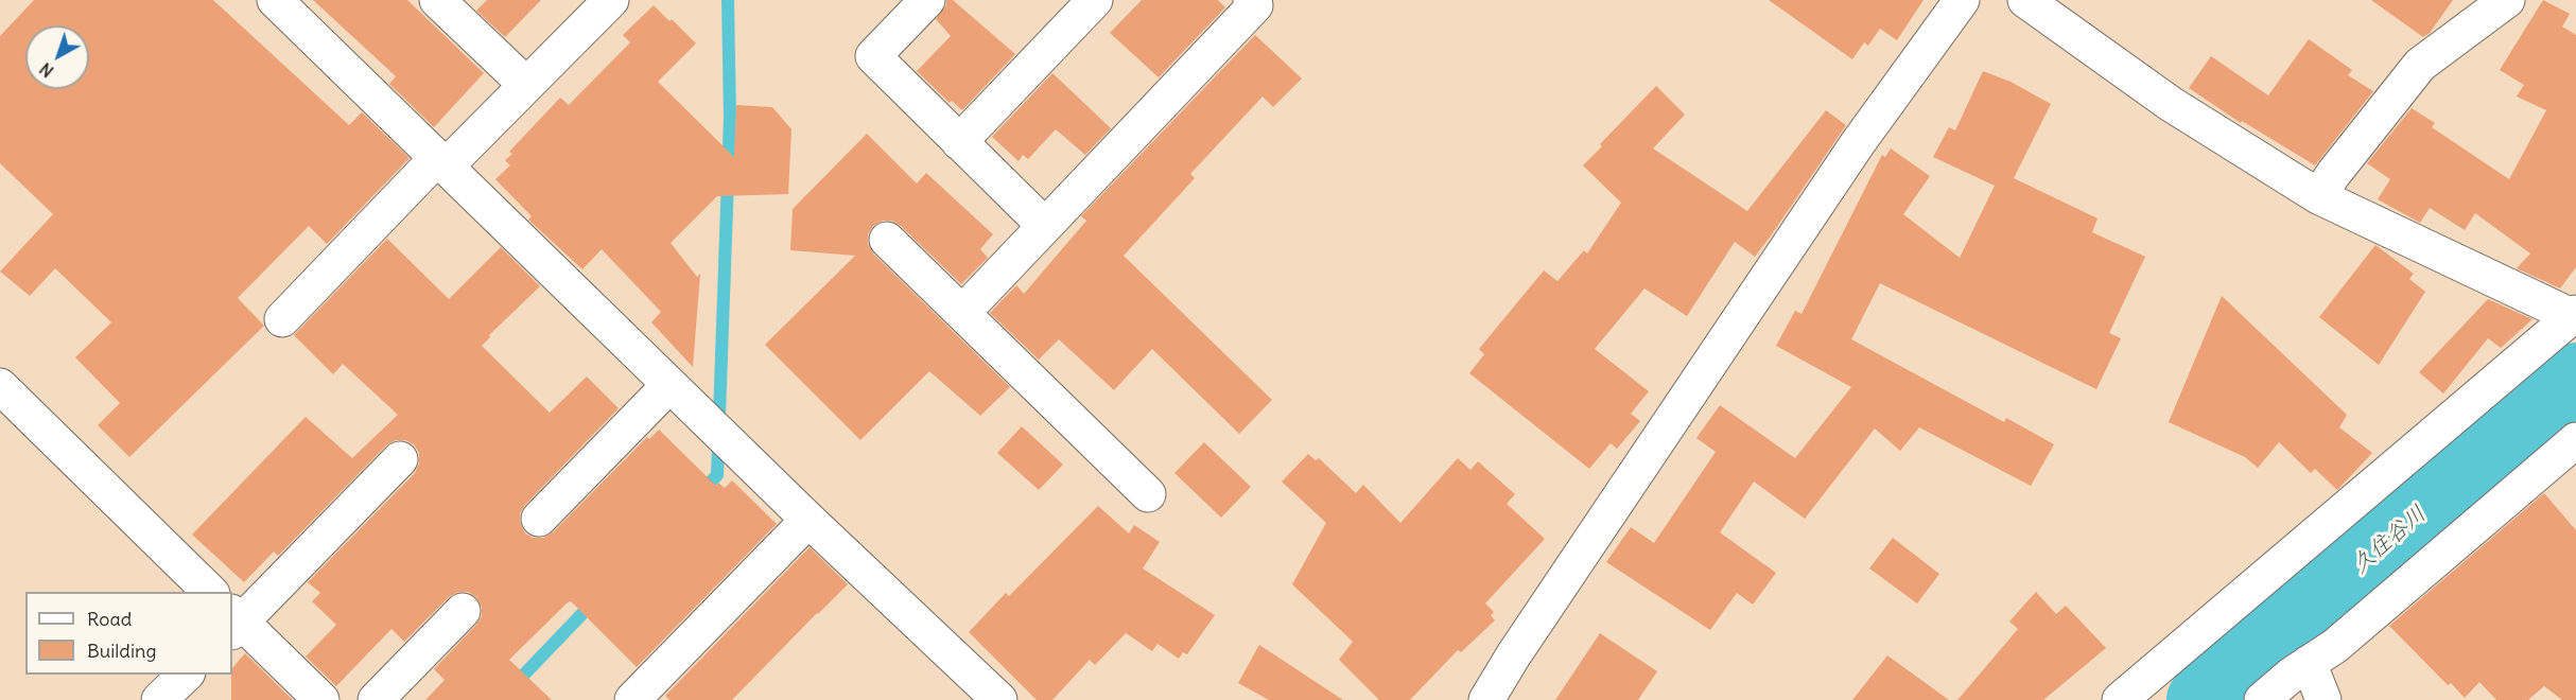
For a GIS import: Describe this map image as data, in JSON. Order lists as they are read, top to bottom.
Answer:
{
  "water": ["久住谷川"],
  "legend": ["Road", "Building"],
  "north": "bottom left"
}
